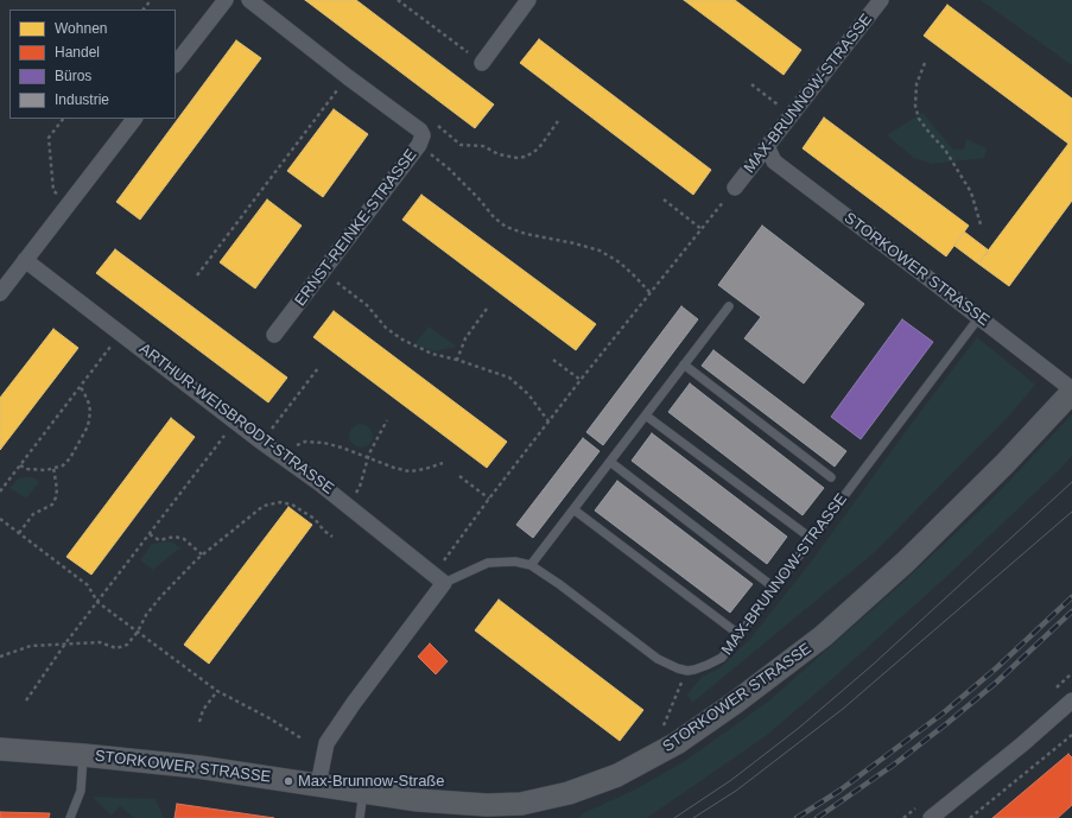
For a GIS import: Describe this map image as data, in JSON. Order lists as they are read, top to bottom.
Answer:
{
  "streets": {
    "main road": ["STORKOWER STRASSE"],
    "street": ["MAX-BRUNNOW-STRASSE", "ERNST-REINKE-STRASSE", "ARTHUR-WEISBRODT-STRASSE"]
  },
  "crossings": [
    ["MAX-BRUNNOW-STRASSE", "STORKOWER STRASSE"]
  ],
  "places": ["Max-Brunnow-Straße"],
  "legend": [
    "Wohnen",
    "Handel",
    "Büros",
    "Industrie"
  ]
}
